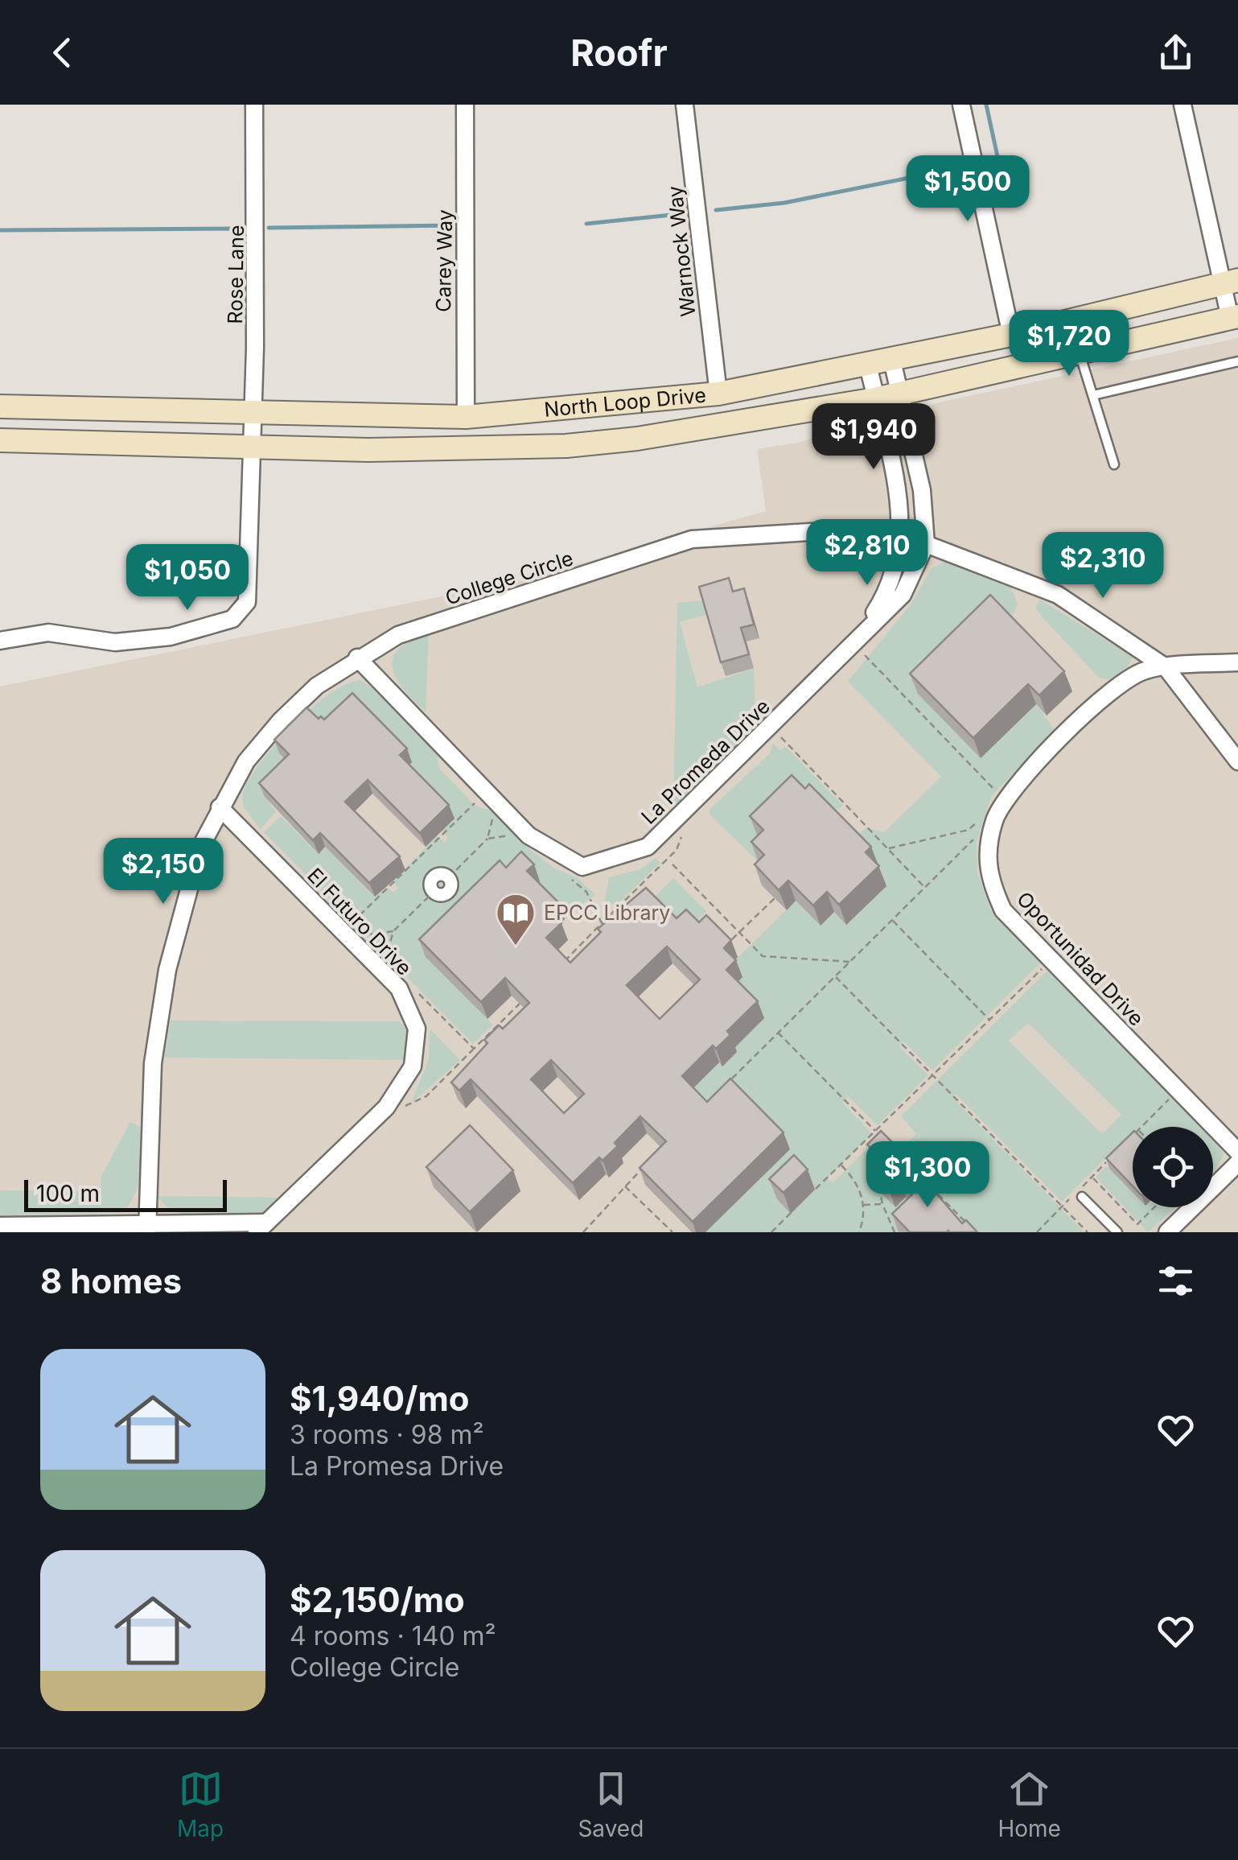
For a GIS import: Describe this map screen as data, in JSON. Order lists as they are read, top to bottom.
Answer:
{
  "streets": {
    "main road": ["North Loop Drive"],
    "street": [
      "Warnock Way",
      "Carey Way",
      "Rose Lane",
      "College Circle",
      "La Promeda Drive",
      "El Futuro Drive",
      "Oportunidad Drive"
    ]
  },
  "crossings": [
    ["Warnock Way", "North Loop Drive"],
    ["Carey Way", "North Loop Drive"],
    ["Rose Lane", "North Loop Drive"],
    ["College Circle", "La Promeda Drive"],
    ["College Circle", "El Futuro Drive"],
    ["College Circle", "Oportunidad Drive"]
  ],
  "places": {
    "library": ["EPCC Library"]
  },
  "scale_bar": "100 m",
  "page": {
    "header": "Roofr",
    "price": [
      "$1,500",
      "$1,720",
      "$1,940",
      "$2,810",
      "$2,310",
      "$1,050",
      "$2,150",
      "$1,300"
    ],
    "scale": "100 m",
    "heading": "8 homes",
    "list": [
      {
        "name": "$1,940/mo",
        "note": "3 rooms · 98 m² · La Promesa Drive"
      },
      {
        "name": "$2,150/mo",
        "note": "4 rooms · 140 m² · College Circle"
      }
    ],
    "tabs": ["Map", "Saved", "Home"]
  }
}
